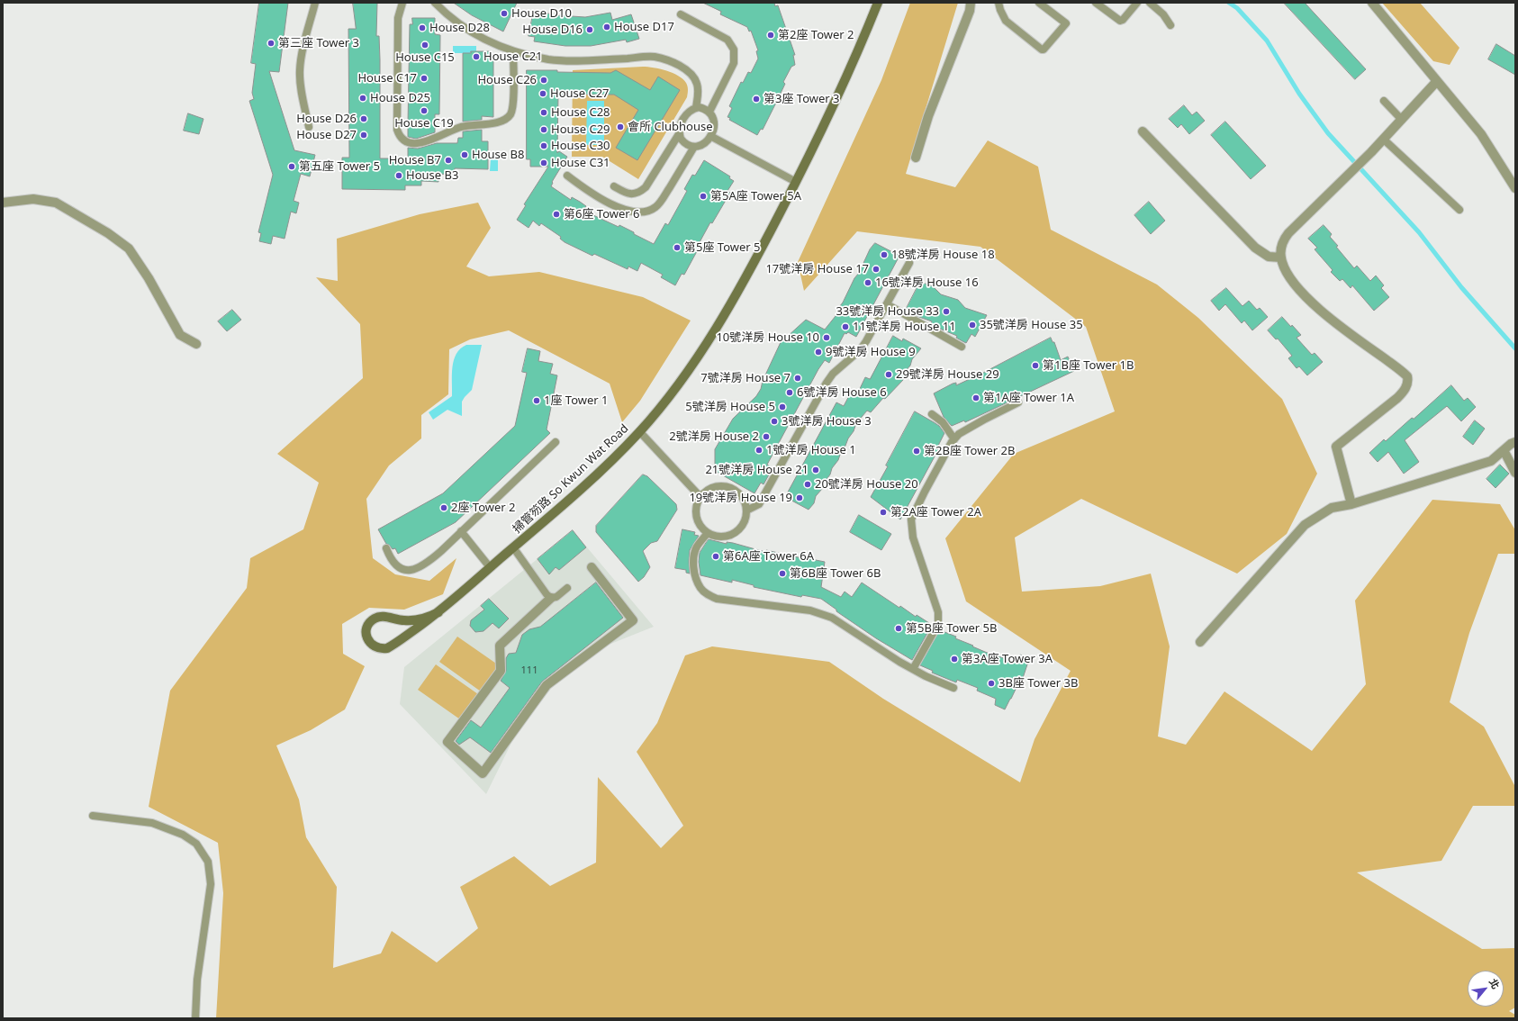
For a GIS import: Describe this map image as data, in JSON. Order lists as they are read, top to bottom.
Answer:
{
  "streets": {
    "street": ["掃管笏路 So Kwun Wat Road"]
  },
  "places": [
    "House D10",
    "House D17",
    "House D28",
    "House D16",
    "第2座 Tower 2",
    "第三座 Tower 3",
    "House C15",
    "House C21",
    "House C17",
    "House C26",
    "House C27",
    "House D25",
    "第3座 Tower 3",
    "House C19",
    "House C28",
    "House D26",
    "會所 Clubhouse",
    "House C29",
    "House D27",
    "House C30",
    "House B8",
    "House B7",
    "House C31",
    "第五座 Tower 5",
    "House B3",
    "第5A座 Tower 5A",
    "第6座 Tower 6",
    "第5座 Tower 5",
    "18號洋房 House 18",
    "17號洋房 House 17",
    "16號洋房 House 16",
    "33號洋房 House 33",
    "35號洋房 House 35",
    "11號洋房 House 11",
    "10號洋房 House 10",
    "9號洋房 House 9",
    "第1B座 Tower 1B",
    "29號洋房 House 29",
    "7號洋房 House 7",
    "6號洋房 House 6",
    "第1A座 Tower 1A",
    "1座 Tower 1",
    "5號洋房 House 5",
    "3號洋房 House 3",
    "2號洋房 House 2",
    "1號洋房 House 1",
    "第2B座 Tower 2B",
    "21號洋房 House 21",
    "20號洋房 House 20",
    "19號洋房 House 19",
    "2座 Tower 2",
    "第2A座 Tower 2A",
    "第6A座 Tower 6A",
    "第6B座 Tower 6B",
    "第5B座 Tower 5B",
    "第3A座 Tower 3A",
    "3B座 Tower 3B"
  ],
  "house_numbers": ["111"],
  "north": "top right"
}
